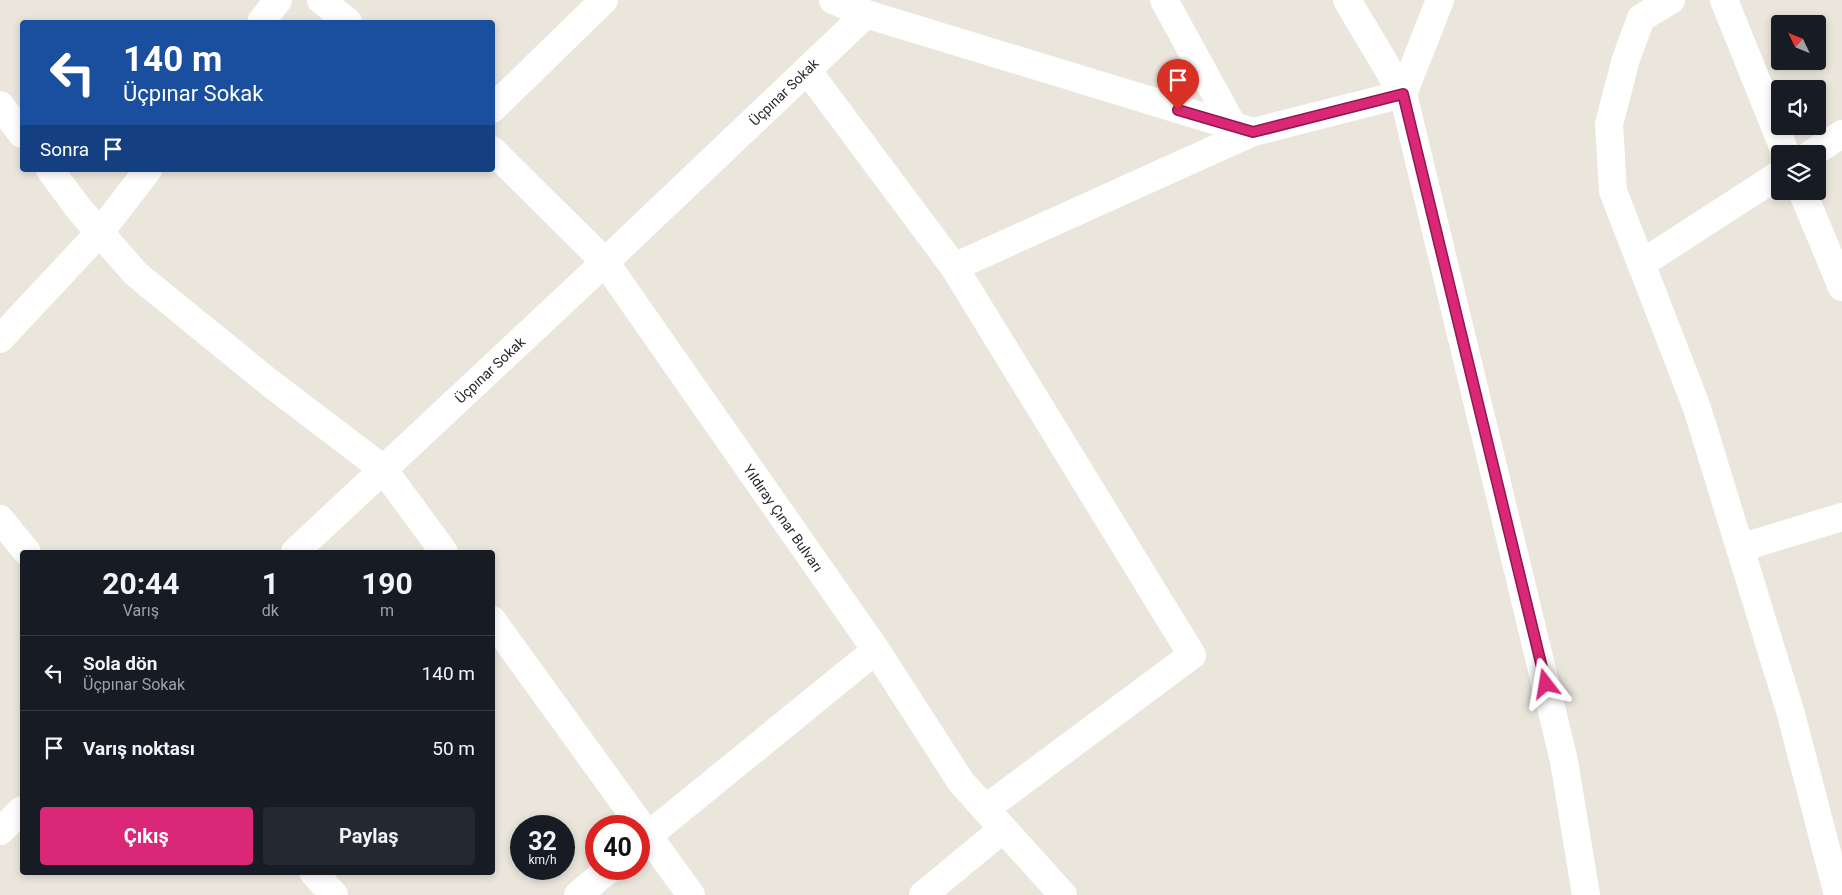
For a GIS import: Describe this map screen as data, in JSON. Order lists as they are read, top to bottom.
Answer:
{
  "streets": {
    "street": ["Üçpınar Sokak", "Yıldıray Çınar Bulvarı"]
  },
  "crossings": [
    ["Üçpınar Sokak", "Yıldıray Çınar Bulvarı"]
  ],
  "north": "top left",
  "page": {
    "turn": ["140 m", "Üçpınar Sokak"],
    "then": "Sonra",
    "eta": [
      "20:44",
      "Varış",
      "1",
      "dk",
      "190",
      "m"
    ],
    "list": [
      {
        "name": "Sola dön",
        "note": "Üçpınar Sokak",
        "value": "140 m"
      },
      {
        "name": "Varış noktası",
        "value": "50 m"
      }
    ],
    "buttons": ["Çıkış", "Paylaş"],
    "speed": "32 km/h",
    "limit": "40"
  }
}
